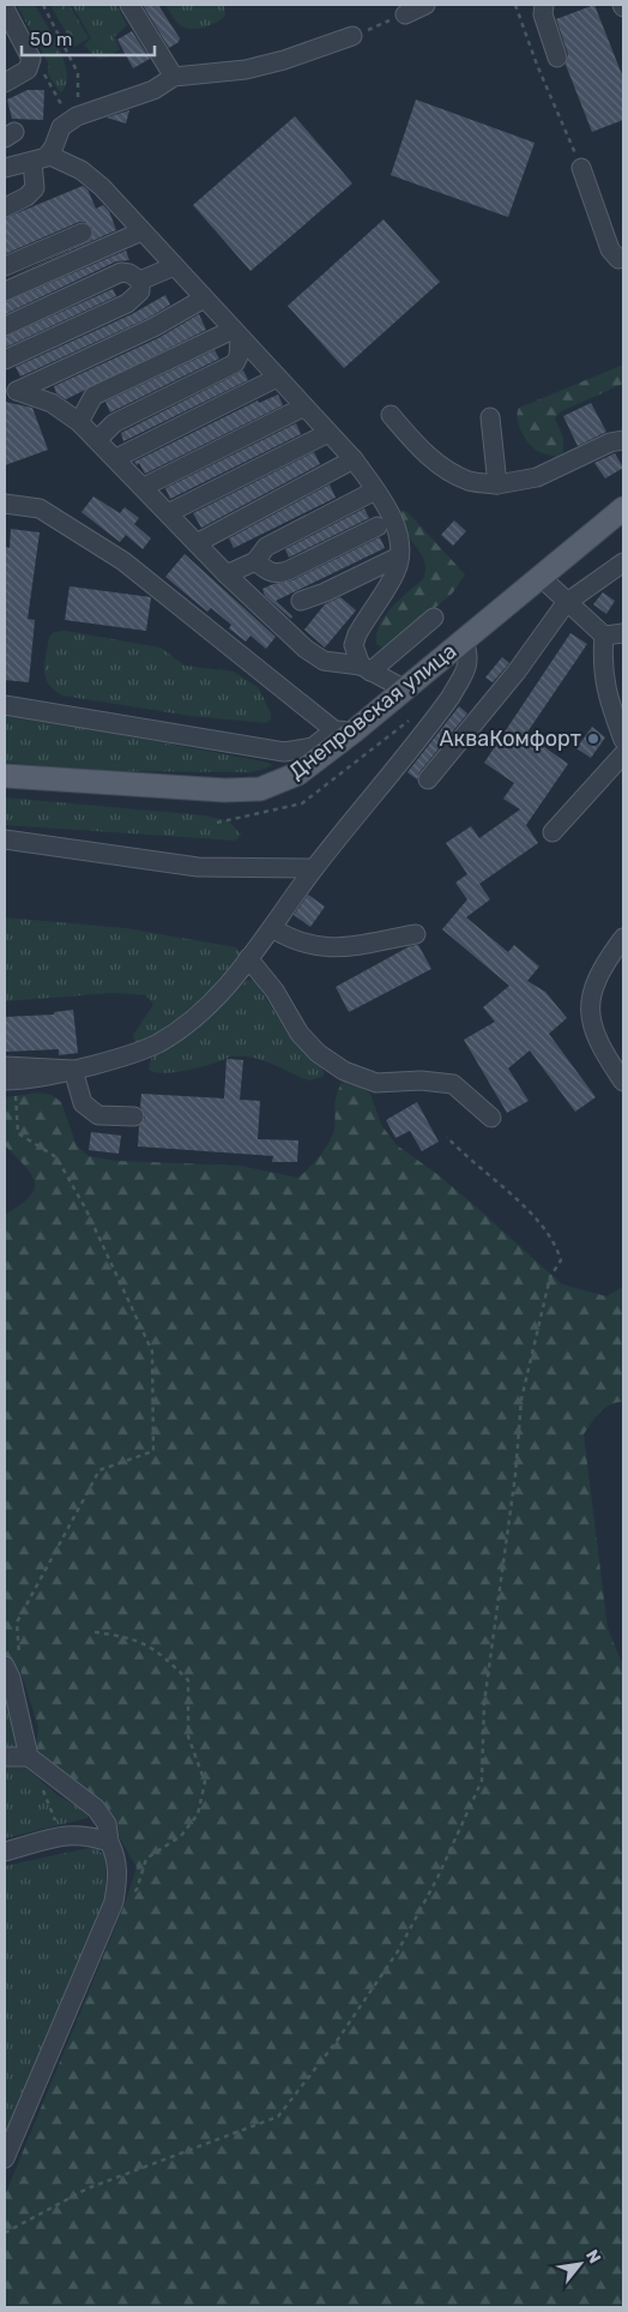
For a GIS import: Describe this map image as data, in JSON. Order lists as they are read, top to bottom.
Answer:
{
  "streets": {
    "main road": ["Днепровская улица"]
  },
  "places": ["АкваКомфорт"],
  "scale_bar": "50 m",
  "north": "top right"
}
